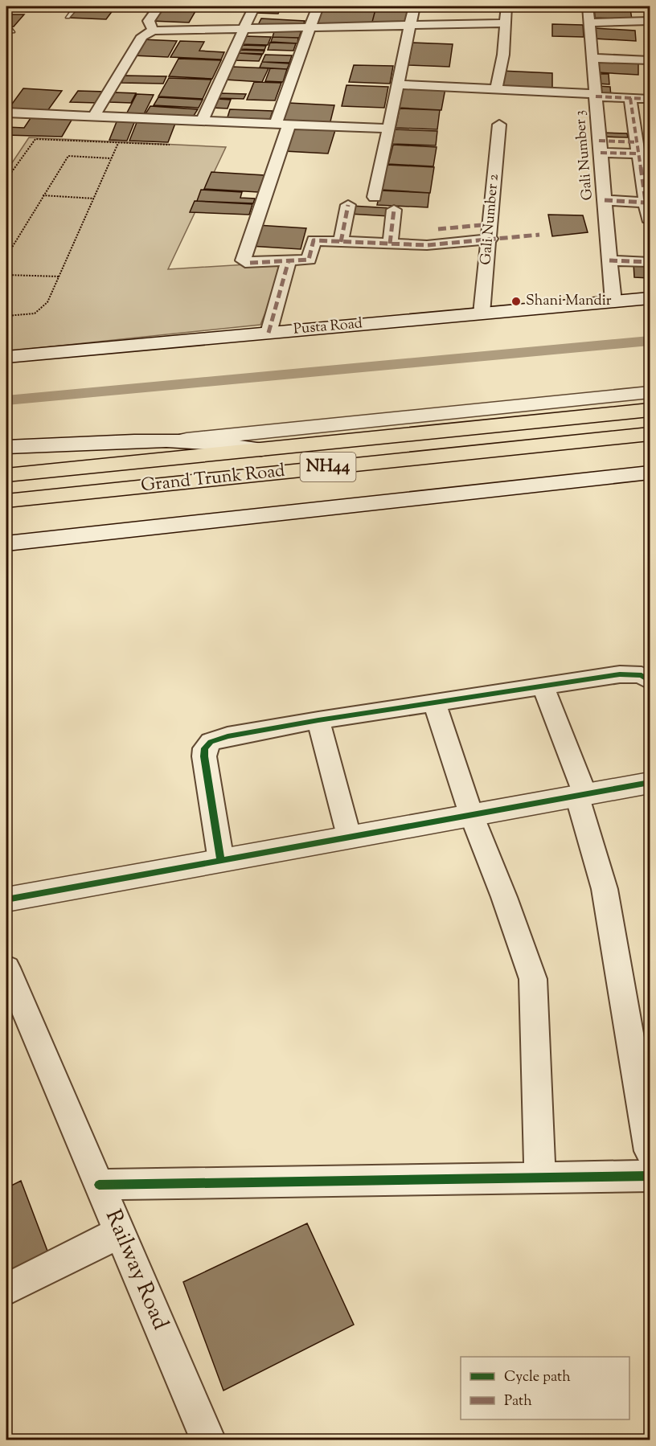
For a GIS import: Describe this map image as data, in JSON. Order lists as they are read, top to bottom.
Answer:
{
  "streets": {
    "highway": ["NH44", "Grand Trunk Road"],
    "main road": ["Pusta Road"],
    "street": ["Gali Number 3", "Gali Number 2", "Railway Road"]
  },
  "crossings": [
    ["Gali Number 3", "Pusta Road"],
    ["Gali Number 2", "Pusta Road"]
  ],
  "places": ["Shani Mandir"],
  "legend": ["Cycle path", "Path"]
}
